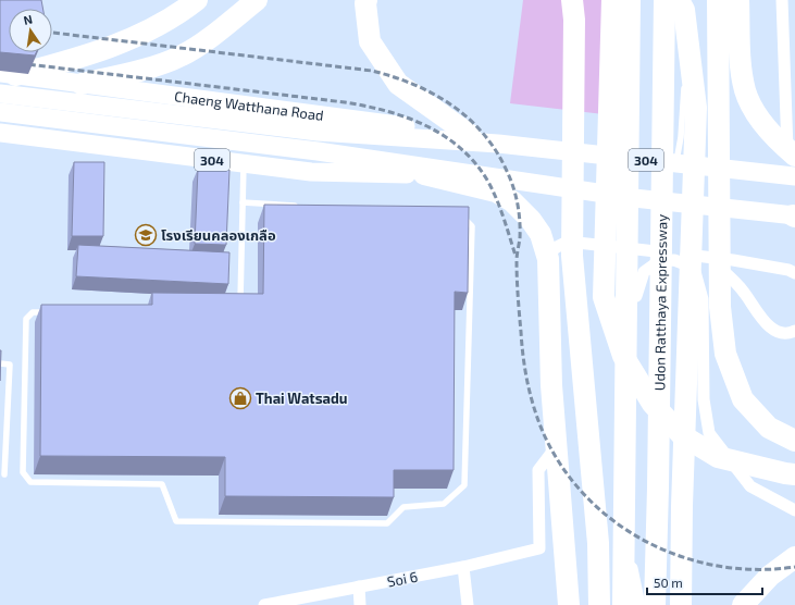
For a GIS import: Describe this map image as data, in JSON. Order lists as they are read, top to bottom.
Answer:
{
  "streets": {
    "highway": ["Udon Ratthaya Expressway"],
    "main road": ["Chaeng Watthana Road", "304"],
    "street": ["Soi 6"]
  },
  "places": {
    "school or university": ["โรงเรียนคลองเกลือ"],
    "shop": ["Thai Watsadu"]
  },
  "scale_bar": "50 m",
  "north": "top"
}
